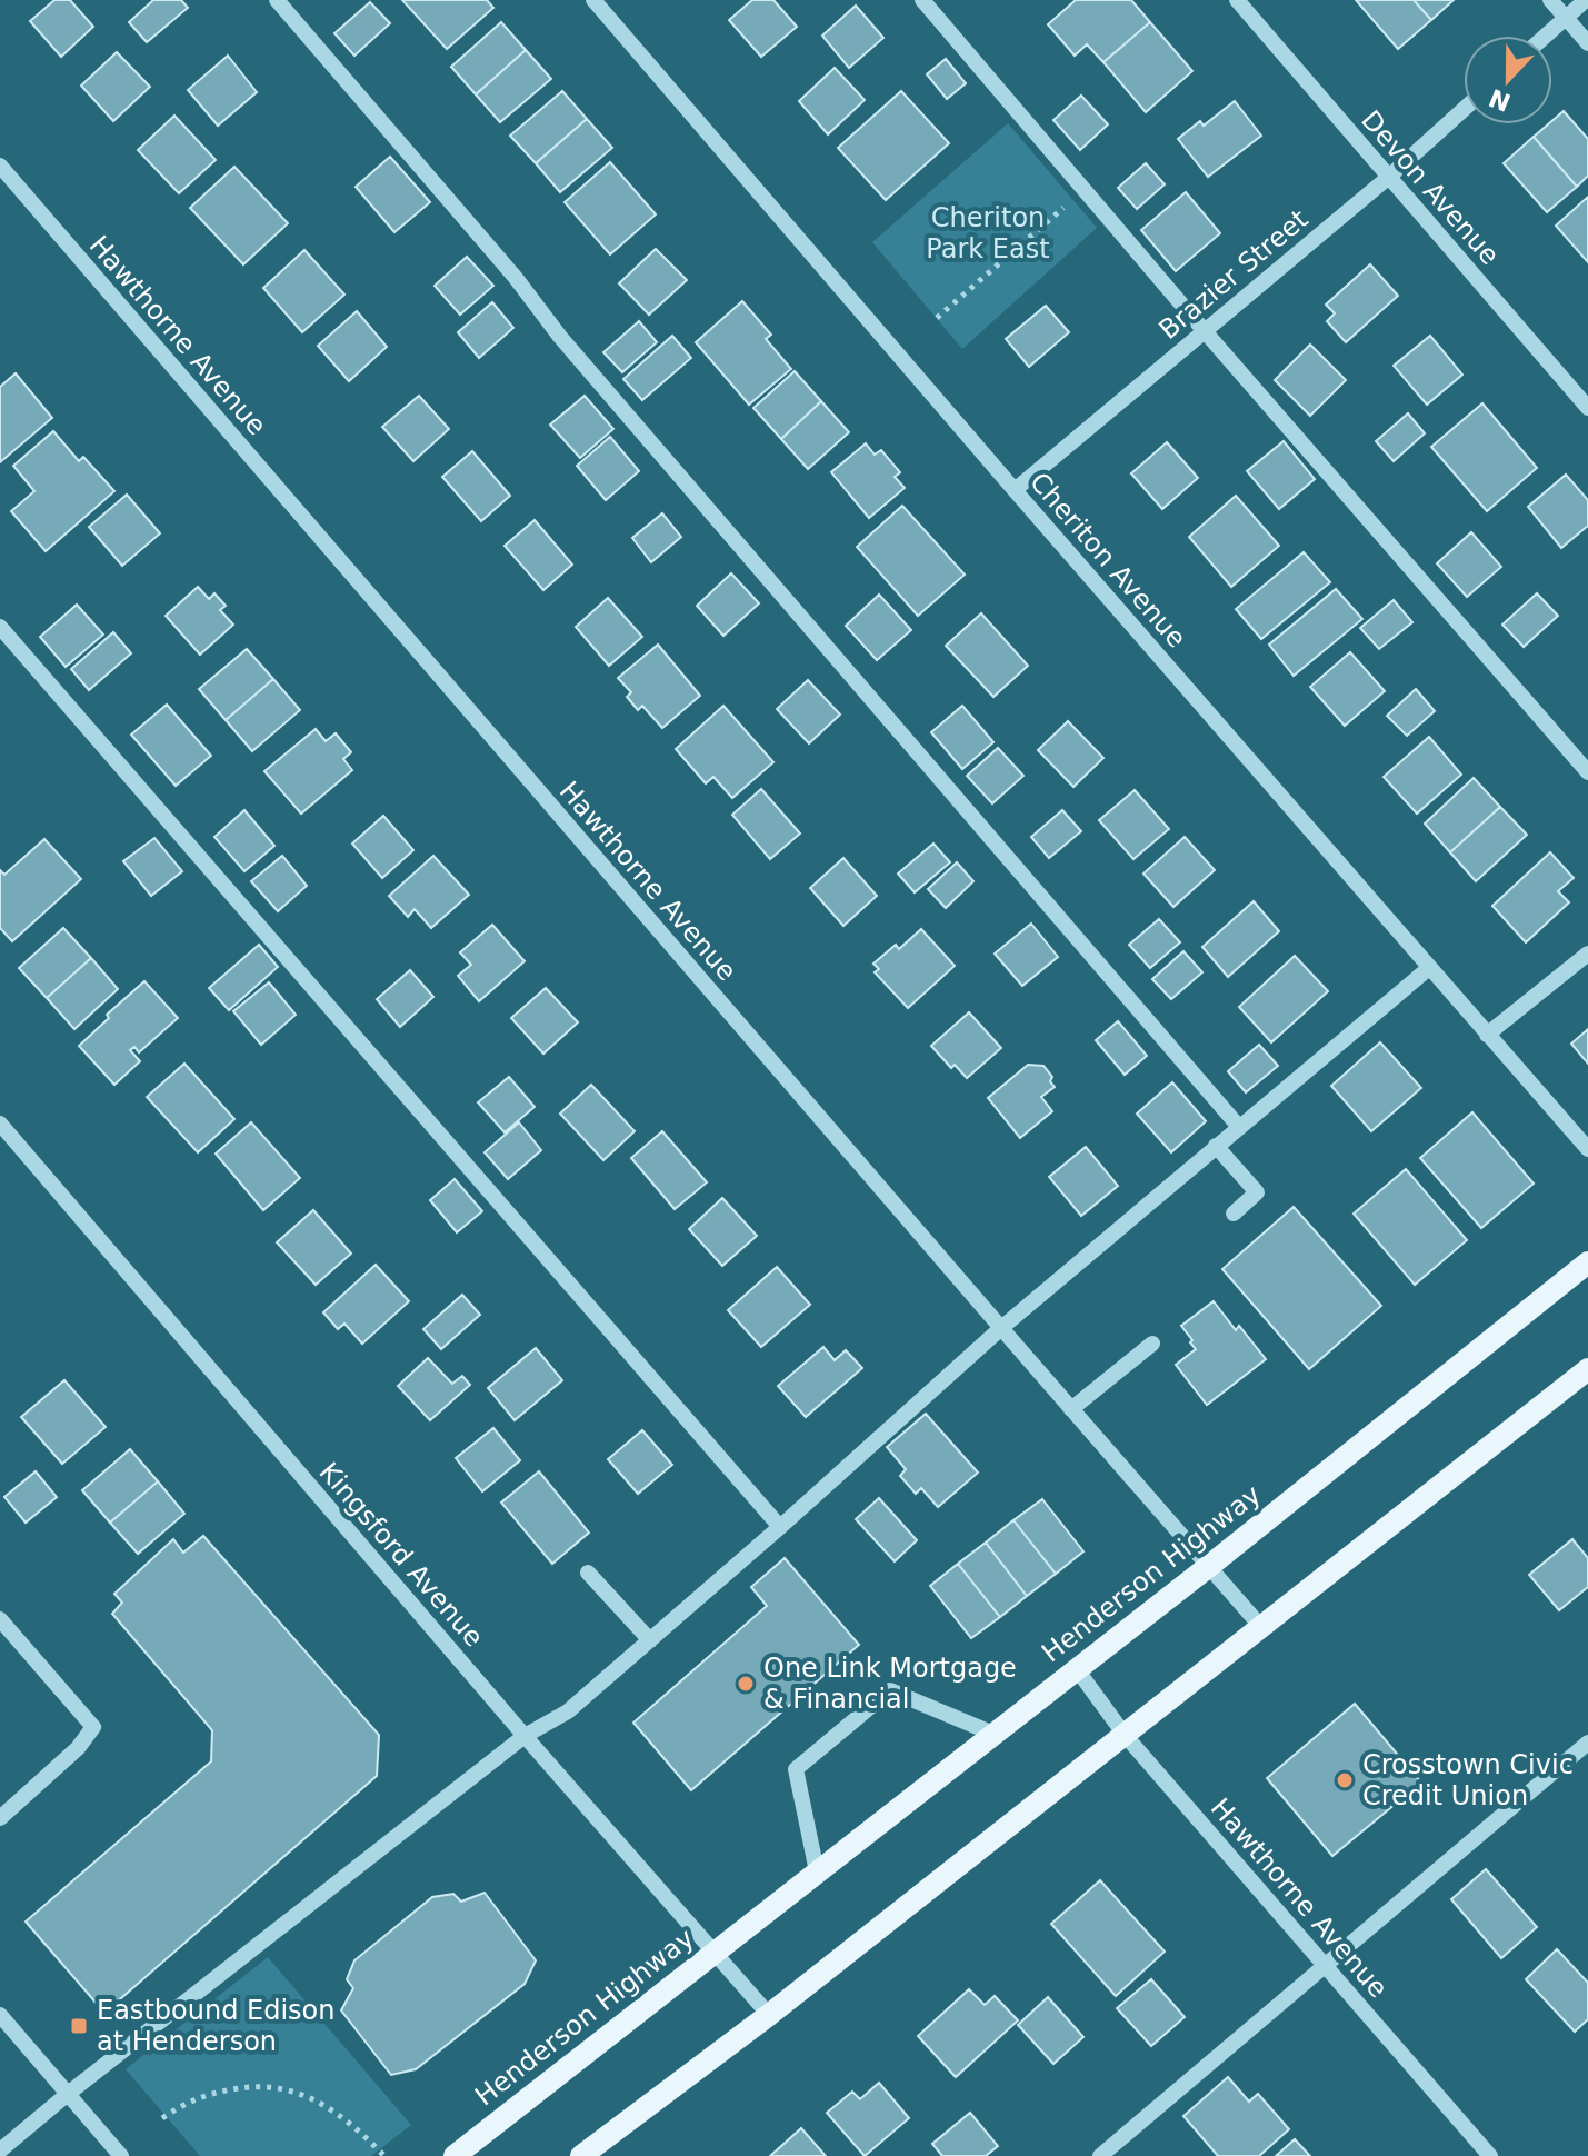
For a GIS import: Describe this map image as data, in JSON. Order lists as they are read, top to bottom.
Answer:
{
  "streets": {
    "main road": ["Henderson Highway"],
    "street": [
      "Devon Avenue",
      "Brazier Street",
      "Hawthorne Avenue",
      "Cheriton Avenue",
      "Kingsford Avenue"
    ]
  },
  "crossings": [
    ["Devon Avenue", "Brazier Street"],
    ["Brazier Street", "Cheriton Avenue"],
    ["Hawthorne Avenue", "Henderson Highway"],
    ["Kingsford Avenue", "Henderson Highway"]
  ],
  "parks": ["Cheriton Park East"],
  "places": {
    "other": ["One Link Mortgage & Financial", "Crosstown Civic Credit Union"],
    "transit": ["Eastbound Edison at Henderson"]
  },
  "north": "bottom"
}
